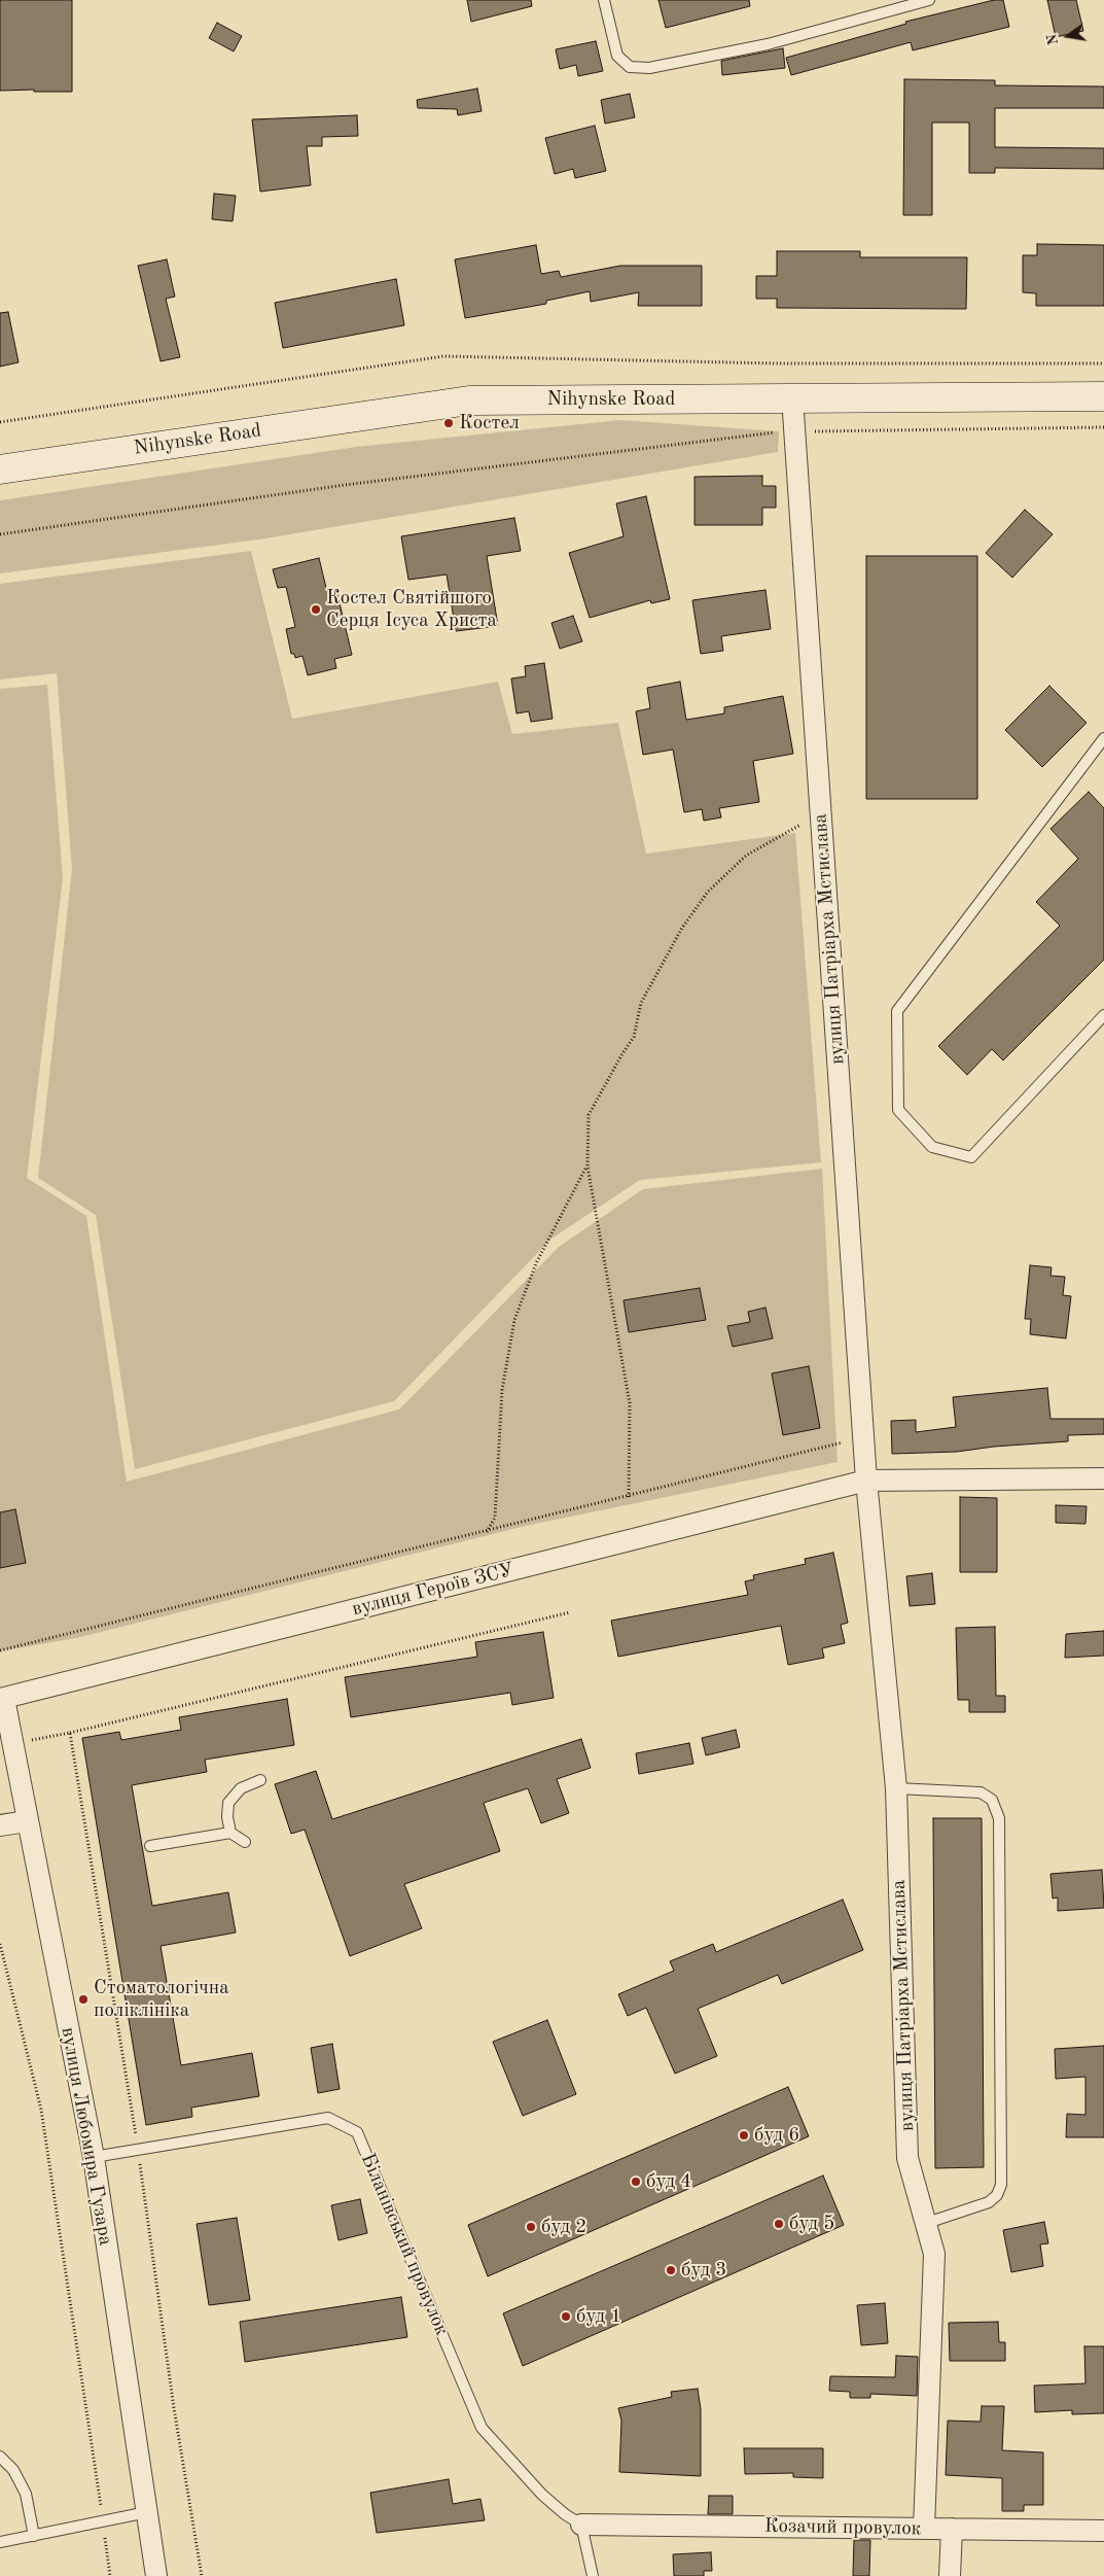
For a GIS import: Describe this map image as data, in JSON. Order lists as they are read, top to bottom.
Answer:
{
  "streets": {
    "main road": ["Nihynske Road"],
    "street": [
      "вулиця Патріарха Мстислава",
      "вулиця Героїв ЗСУ",
      "вулиця Любомира Гузара",
      "Козачий провулок"
    ],
    "lane": ["Біланівський провулок"]
  },
  "crossings": [
    ["Nihynske Road", "вулиця Патріарха Мстислава"],
    ["вулиця Патріарха Мстислава", "вулиця Героїв ЗСУ"],
    ["вулиця Патріарха Мстислава", "Козачий провулок"],
    ["вулиця Героїв ЗСУ", "вулиця Любомира Гузара"],
    ["вулиця Любомира Гузара", "Біланівський провулок"],
    ["Біланівський провулок", "Козачий провулок"]
  ],
  "places": [
    "Костел",
    "Костел Святійшого Серця Ісуса Христа",
    "Стоматологічна поліклініка",
    "буд 6",
    "буд 4",
    "буд 5",
    "буд 2",
    "буд 3",
    "буд 1"
  ],
  "north": "left"
}
